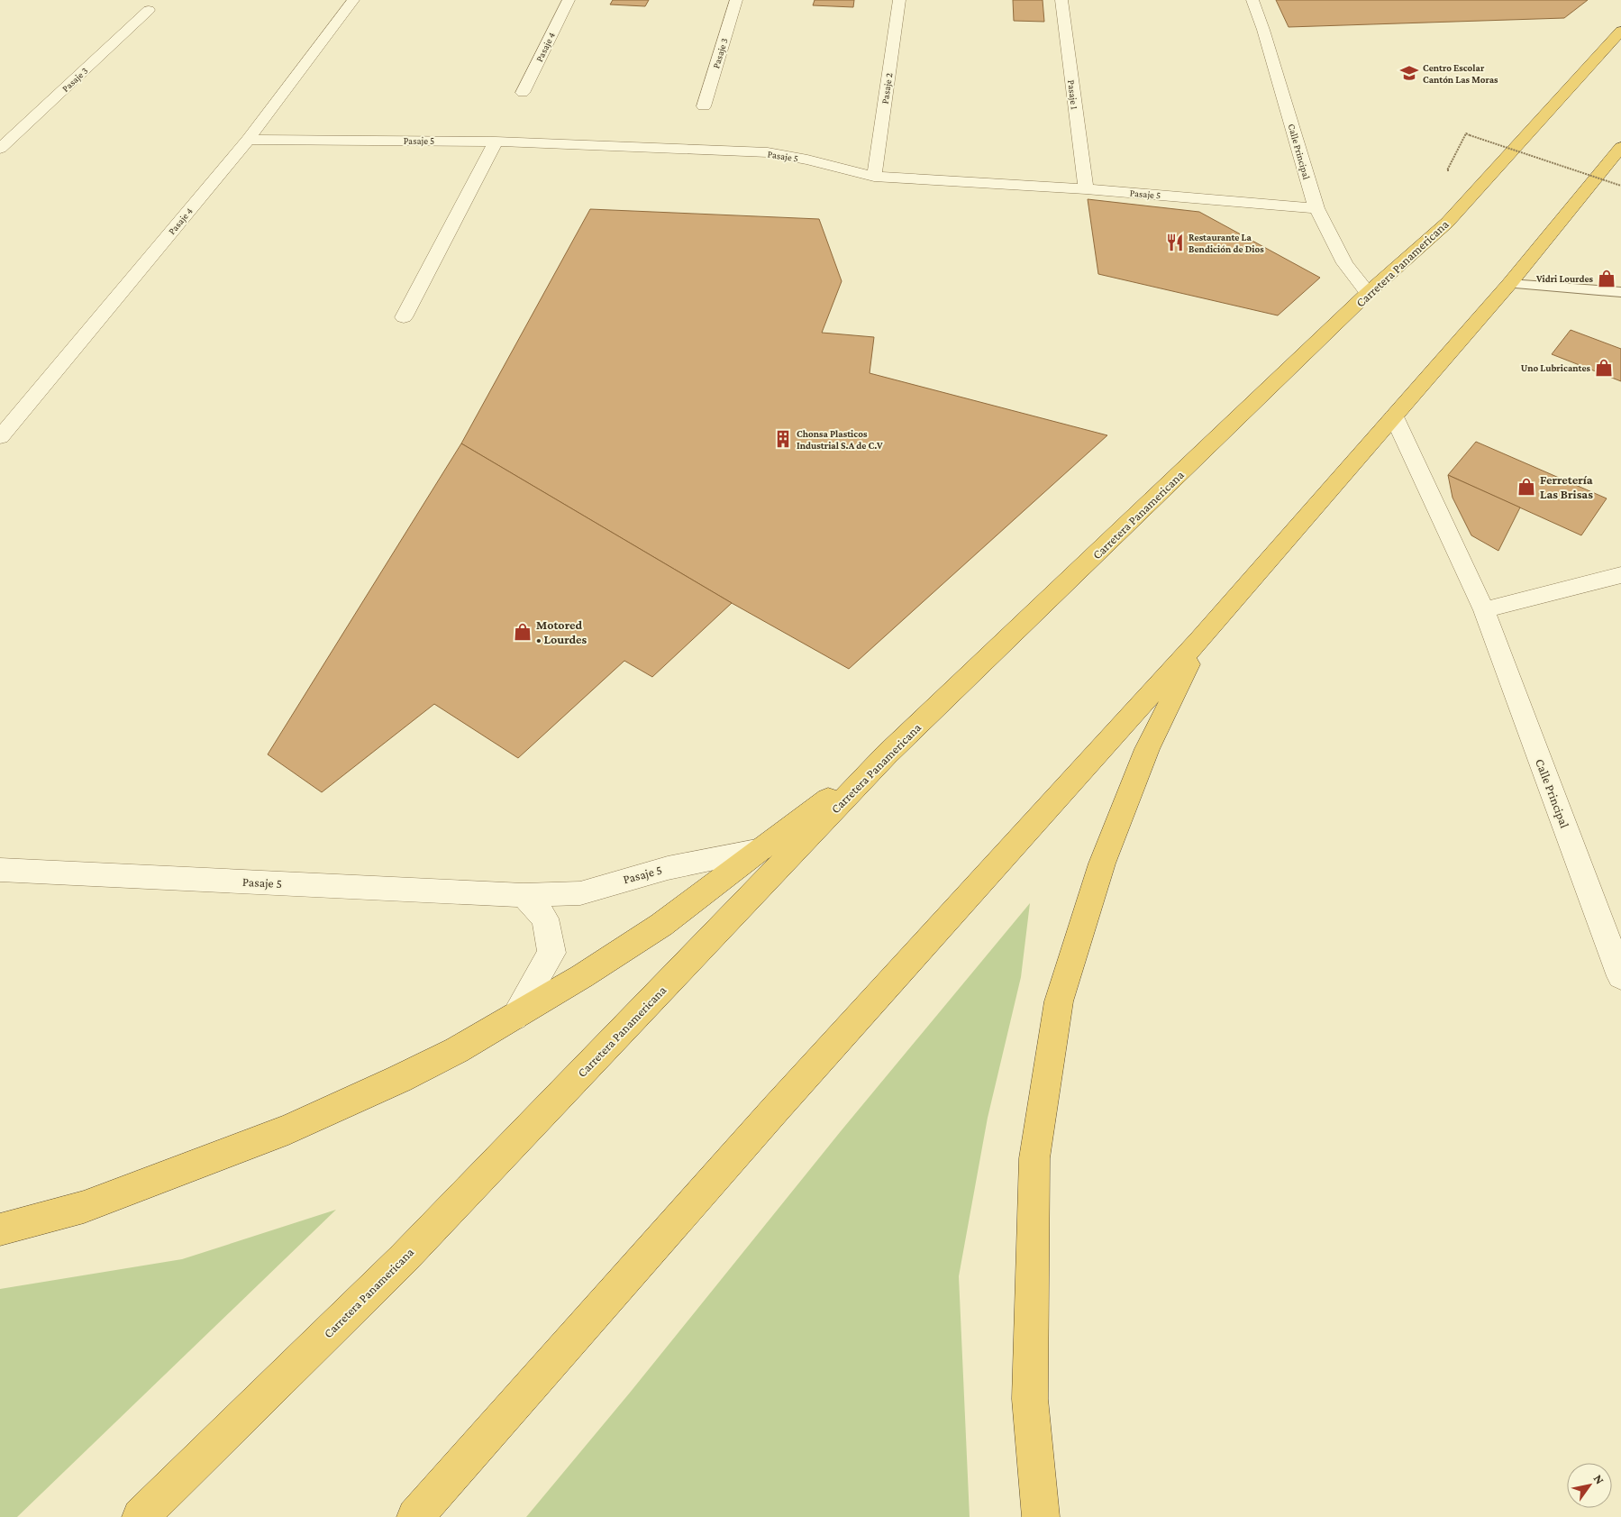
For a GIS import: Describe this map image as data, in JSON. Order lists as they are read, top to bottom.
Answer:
{
  "streets": {
    "highway": ["Carretera Panamericana"],
    "street": [
      "Pasaje 4",
      "Pasaje 3",
      "Pasaje 2",
      "Pasaje 1",
      "Pasaje 5",
      "Calle Principal"
    ]
  },
  "crossings": [
    ["Pasaje 4", "Pasaje 5"],
    ["Pasaje 2", "Pasaje 5"],
    ["Pasaje 1", "Pasaje 5"],
    ["Pasaje 5", "Calle Principal"],
    ["Calle Principal", "Carretera Panamericana"]
  ],
  "places": {
    "school or university": ["Centro Escolar Cantón Las Moras"],
    "restaurant": ["Restaurante La Bendición de Dios"],
    "shop": [
      "Vidri Lourdes",
      "Uno Lubricantes",
      "Ferretería Las Brisas",
      "Motored • Lourdes"
    ],
    "building": ["Chonsa Plasticos Industrial S.A de C.V"]
  },
  "north": "top right"
}
